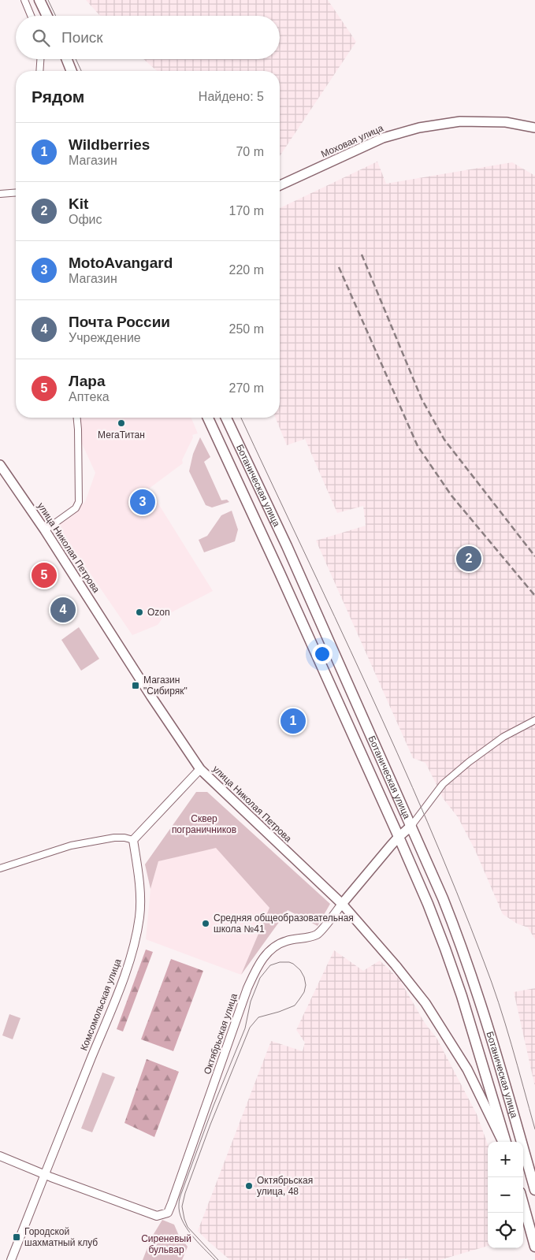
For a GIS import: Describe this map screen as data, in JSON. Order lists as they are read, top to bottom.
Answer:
{
  "streets": {
    "main road": ["Моховая улица", "Ботаническая улица", "улица Николая Петрова"],
    "street": ["Комсомольская улица", "Октябрьская улица"]
  },
  "crossings": [
    ["улица Николая Петрова", "Октябрьская улица"],
    ["Комсомольская улица", "Октябрьская улица"]
  ],
  "parks": ["Сквер пограничников", "Сиреневый бульвар"],
  "places": {
    "other": [
      "МегаТитан",
      "Ozon",
      "Средняя общеобразовательная школа №41",
      "Октябрьская улица, 48"
    ],
    "transit": ["Магазин \"Сибиряк\"", "Городской шахматный клуб"]
  },
  "page": {
    "search": "Поиск",
    "heading": ["Рядом", "Найдено: 5"],
    "list": [
      {
        "mark": "1",
        "name": "Wildberries",
        "note": "Магазин",
        "value": "70 m"
      },
      {
        "mark": "2",
        "name": "Kit",
        "note": "Офис",
        "value": "170 m"
      },
      {
        "mark": "3",
        "name": "MotoAvangard",
        "note": "Магазин",
        "value": "220 m"
      },
      {
        "mark": "4",
        "name": "Почта России",
        "note": "Учреждение",
        "value": "250 m"
      },
      {
        "mark": "5",
        "name": "Лара",
        "note": "Аптека",
        "value": "270 m"
      }
    ],
    "pins": [
      "3",
      "2",
      "5",
      "4",
      "1"
    ],
    "map_buttons": ["+", "−"]
  }
}
